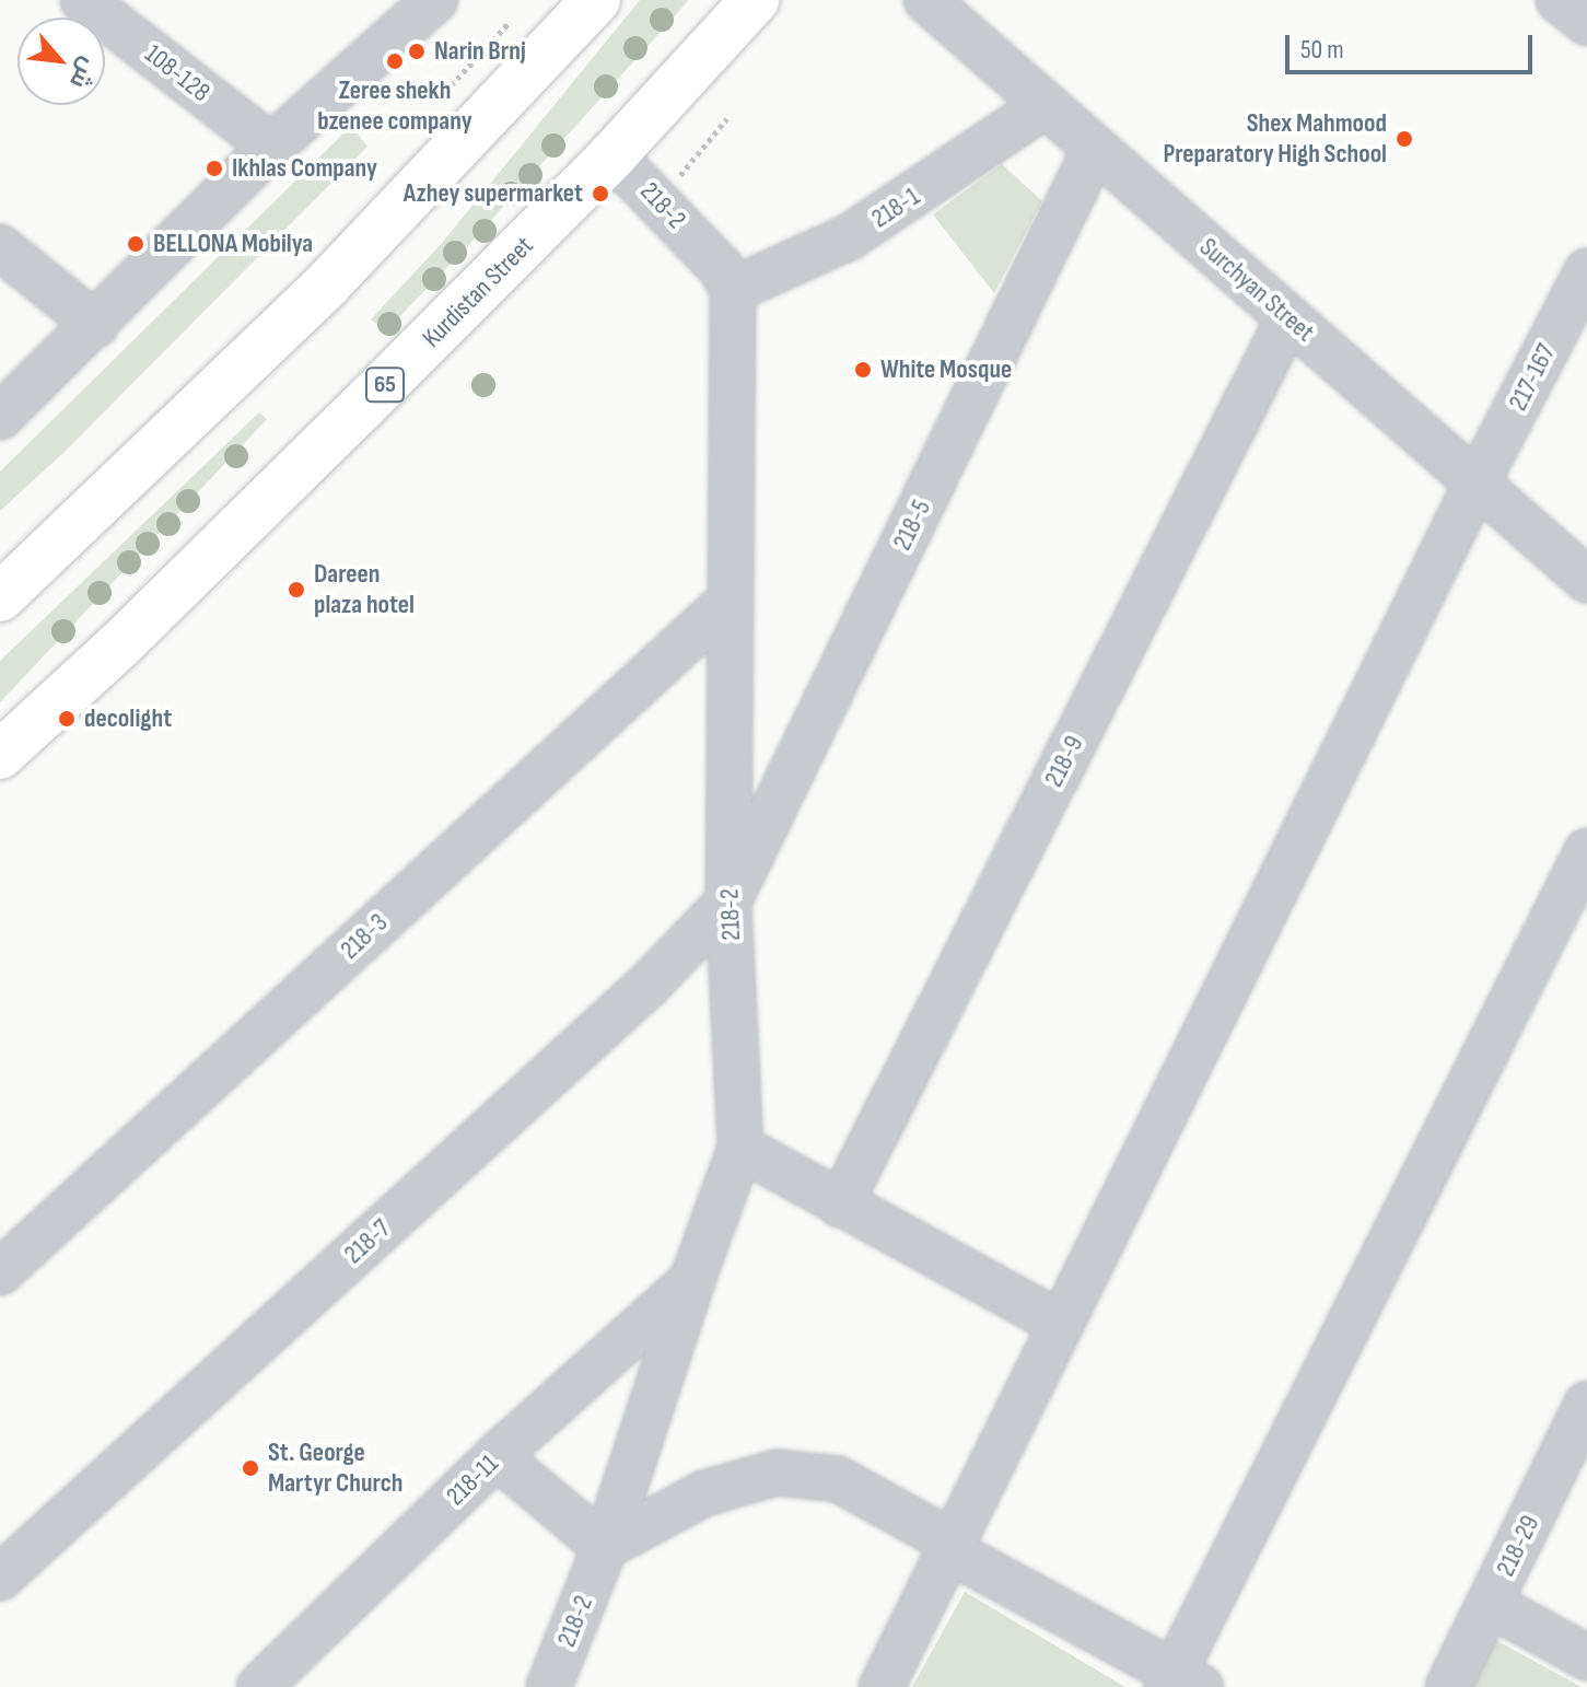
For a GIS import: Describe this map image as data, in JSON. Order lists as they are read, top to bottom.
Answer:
{
  "streets": {
    "highway": ["Kurdistan Street", "65"],
    "street": [
      "108-128",
      "218-2",
      "218-1",
      "Surchyan Street",
      "217-167",
      "218-5",
      "218-9",
      "218-3",
      "218-7",
      "218-11",
      "218-29"
    ]
  },
  "crossings": [
    ["218-2", "218-1"],
    ["218-2", "Kurdistan Street"],
    ["218-2", "218-5"],
    ["218-2", "218-3"],
    ["218-2", "218-7"],
    ["218-2", "218-11"],
    ["218-1", "Surchyan Street"],
    ["Surchyan Street", "217-167"],
    ["Surchyan Street", "218-5"],
    ["Surchyan Street", "218-9"],
    ["218-5", "218-7"]
  ],
  "places": [
    "Narin Brnj",
    "Zeree shekh bzenee company",
    "Shex Mahmood Preparatory High School",
    "Ikhlas Company",
    "Azhey supermarket",
    "BELLONA Mobilya",
    "White Mosque",
    "Dareen plaza hotel",
    "decolight",
    "St. George Martyr Church"
  ],
  "scale_bar": "50 m",
  "north": "bottom right"
}
